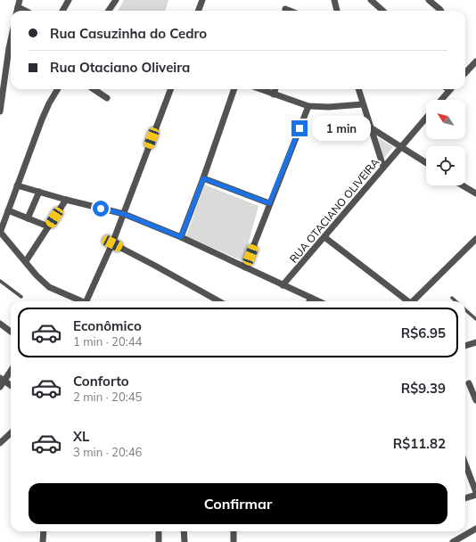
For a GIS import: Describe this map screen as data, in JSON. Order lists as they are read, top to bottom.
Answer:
{
  "streets": {
    "street": ["RUA OTACIANO OLIVEIRA"]
  },
  "north": "top left",
  "page": {
    "banner": ["Rua Casuzinha do Cedro", "Rua Otaciano Oliveira"],
    "bubble": "1 min",
    "list": [
      {
        "name": "Econômico",
        "note": "1 min · 20:44",
        "value": "R$6.95"
      },
      {
        "name": "Conforto",
        "note": "2 min · 20:45",
        "value": "R$9.39"
      },
      {
        "name": "XL",
        "note": "3 min · 20:46",
        "value": "R$11.82"
      }
    ],
    "buttons": "Confirmar"
  }
}
